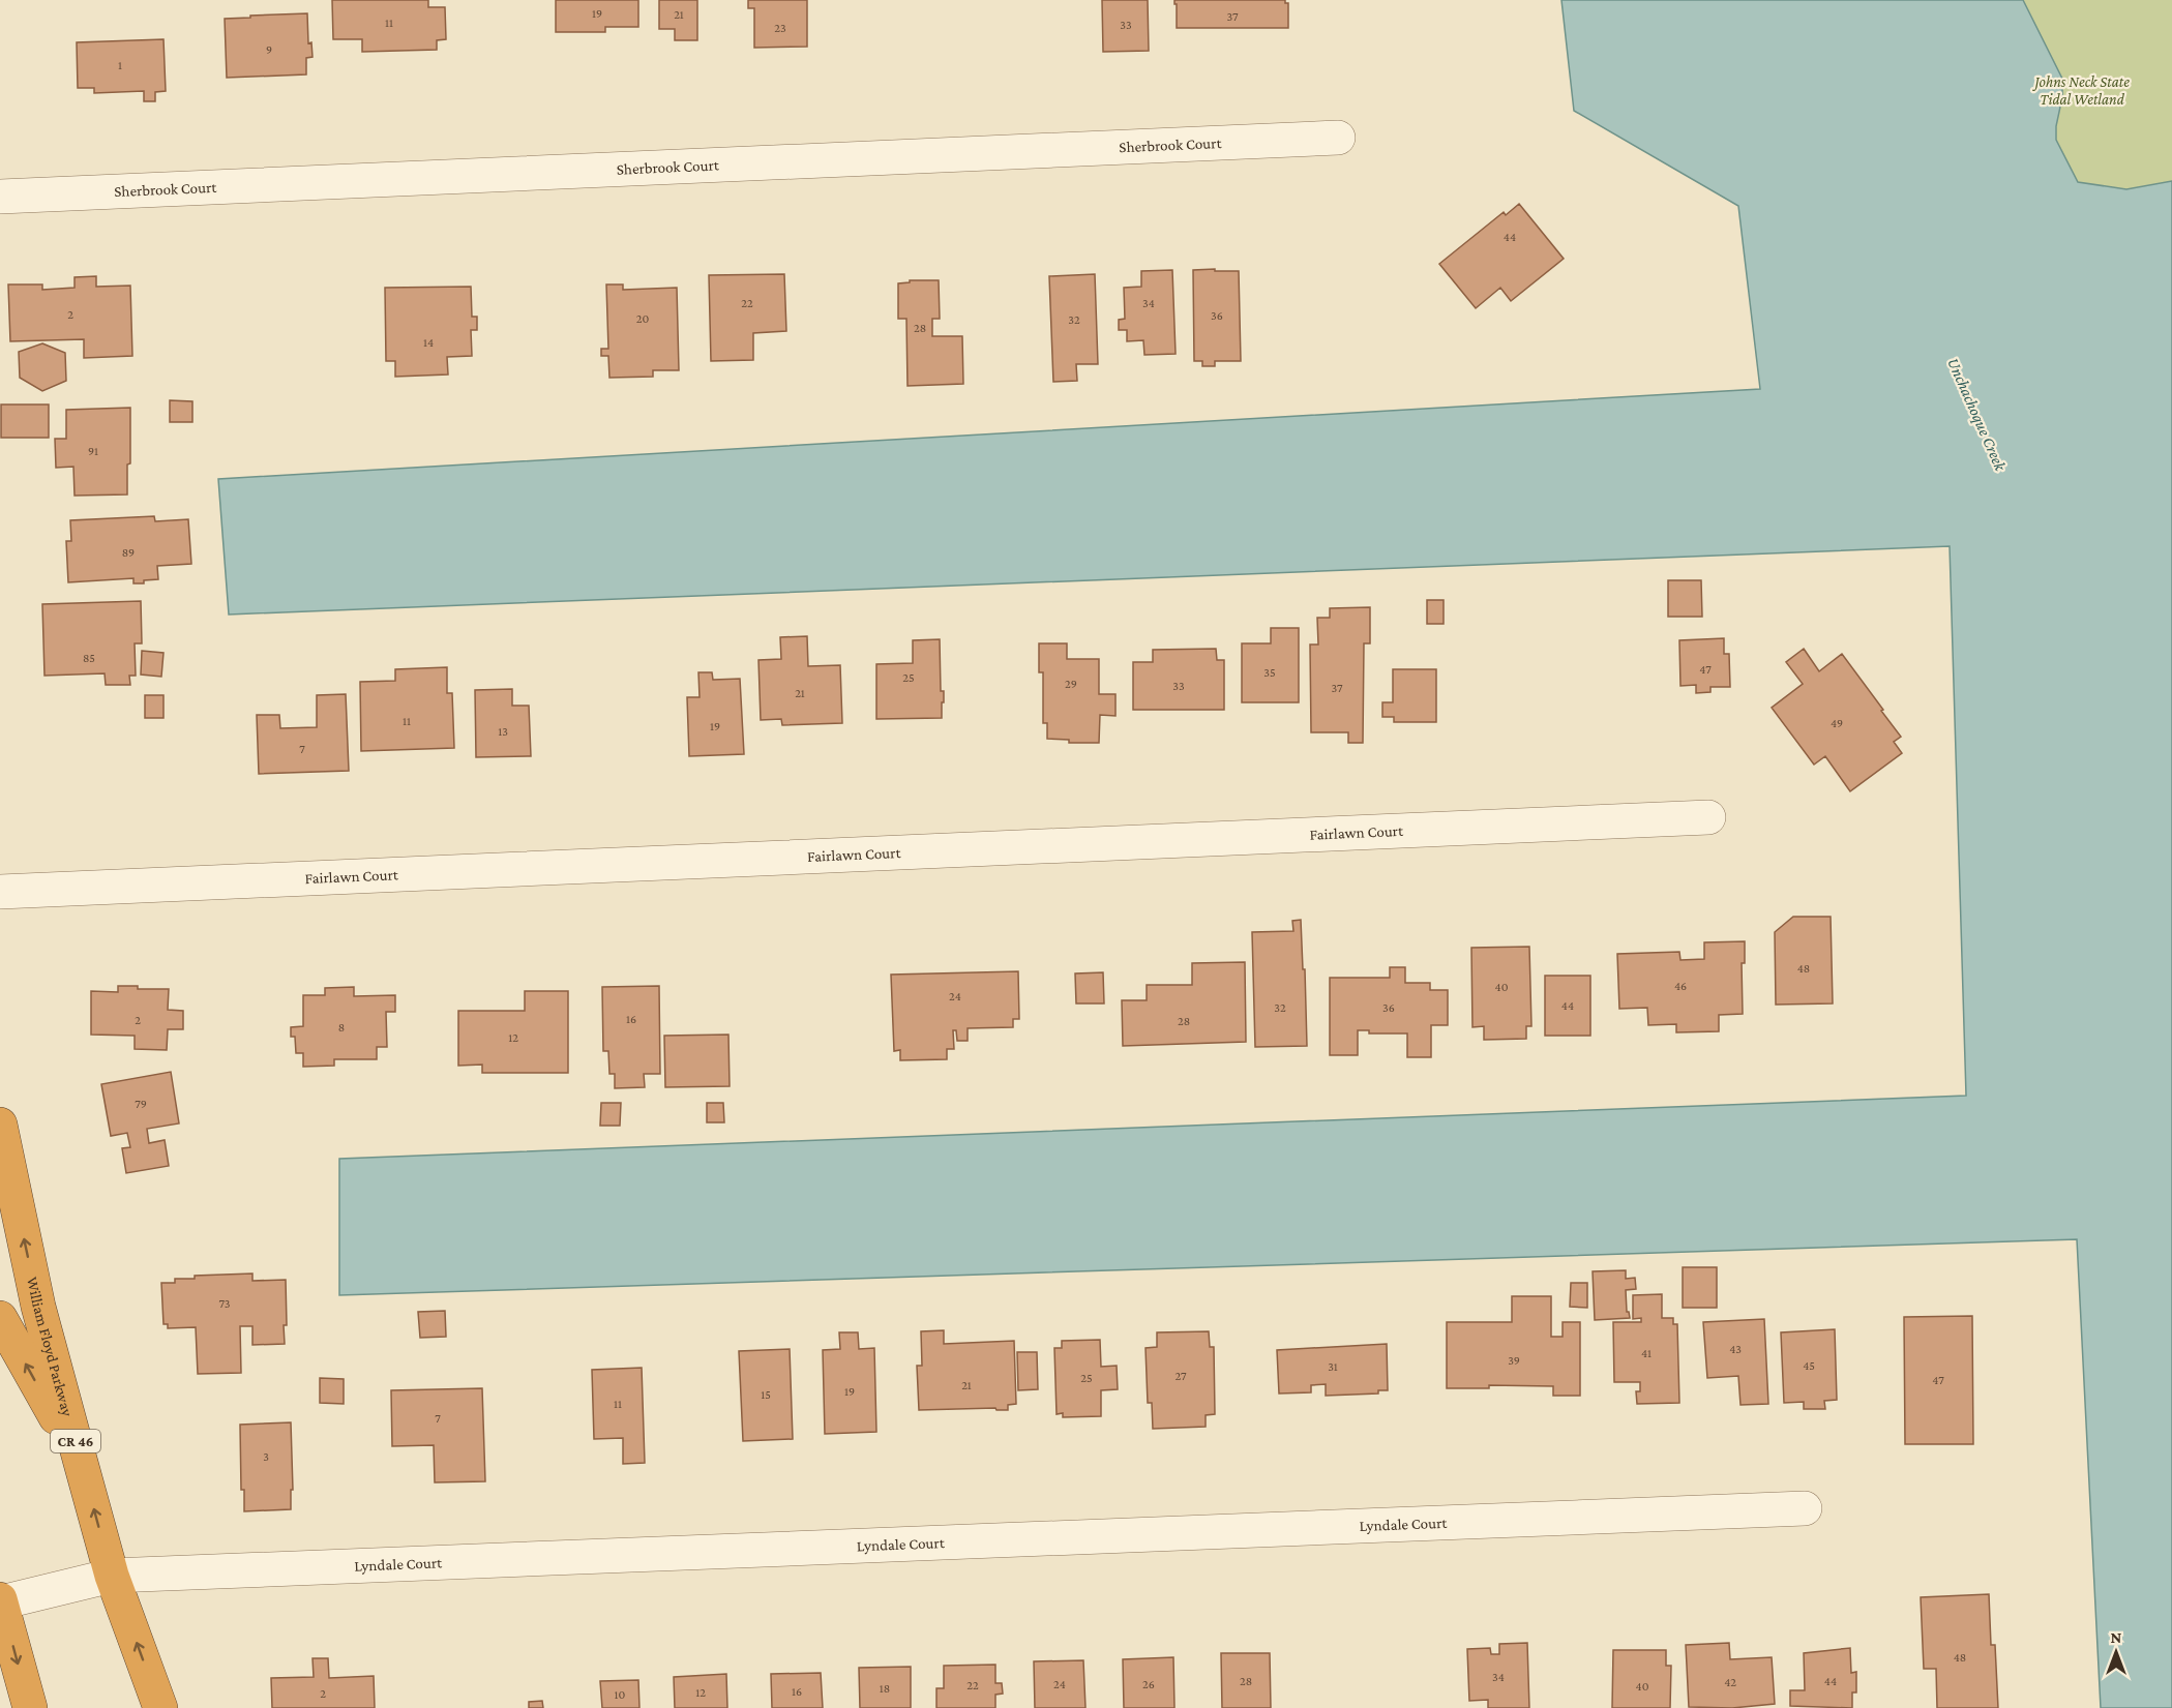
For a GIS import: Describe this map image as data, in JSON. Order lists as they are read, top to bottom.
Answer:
{
  "streets": {
    "highway": ["William Floyd Parkway", "CR 46"],
    "street": ["Sherbrook Court", "Fairlawn Court", "Lyndale Court"]
  },
  "crossings": [
    ["William Floyd Parkway", "Lyndale Court"]
  ],
  "water": ["Unchachoque Creek"],
  "parks": ["Johns Neck State Tidal Wetland"],
  "house_numbers": [
    "19",
    "21",
    "37",
    "11",
    "33",
    "23",
    "9",
    "1",
    "44",
    "22",
    "34",
    "2",
    "36",
    "20",
    "32",
    "28",
    "14",
    "91",
    "89",
    "85",
    "47",
    "35",
    "25",
    "29",
    "33",
    "37",
    "21",
    "11",
    "49",
    "19",
    "13",
    "7",
    "48",
    "46",
    "40",
    "24",
    "44",
    "32",
    "36",
    "16",
    "2",
    "28",
    "8",
    "12",
    "79",
    "73",
    "43",
    "41",
    "39",
    "45",
    "31",
    "27",
    "25",
    "47",
    "21",
    "19",
    "15",
    "11",
    "7",
    "3",
    "48",
    "34",
    "28",
    "44",
    "42",
    "24",
    "26",
    "22",
    "40",
    "18",
    "16",
    "12",
    "2",
    "10"
  ],
  "north": "top"
}
